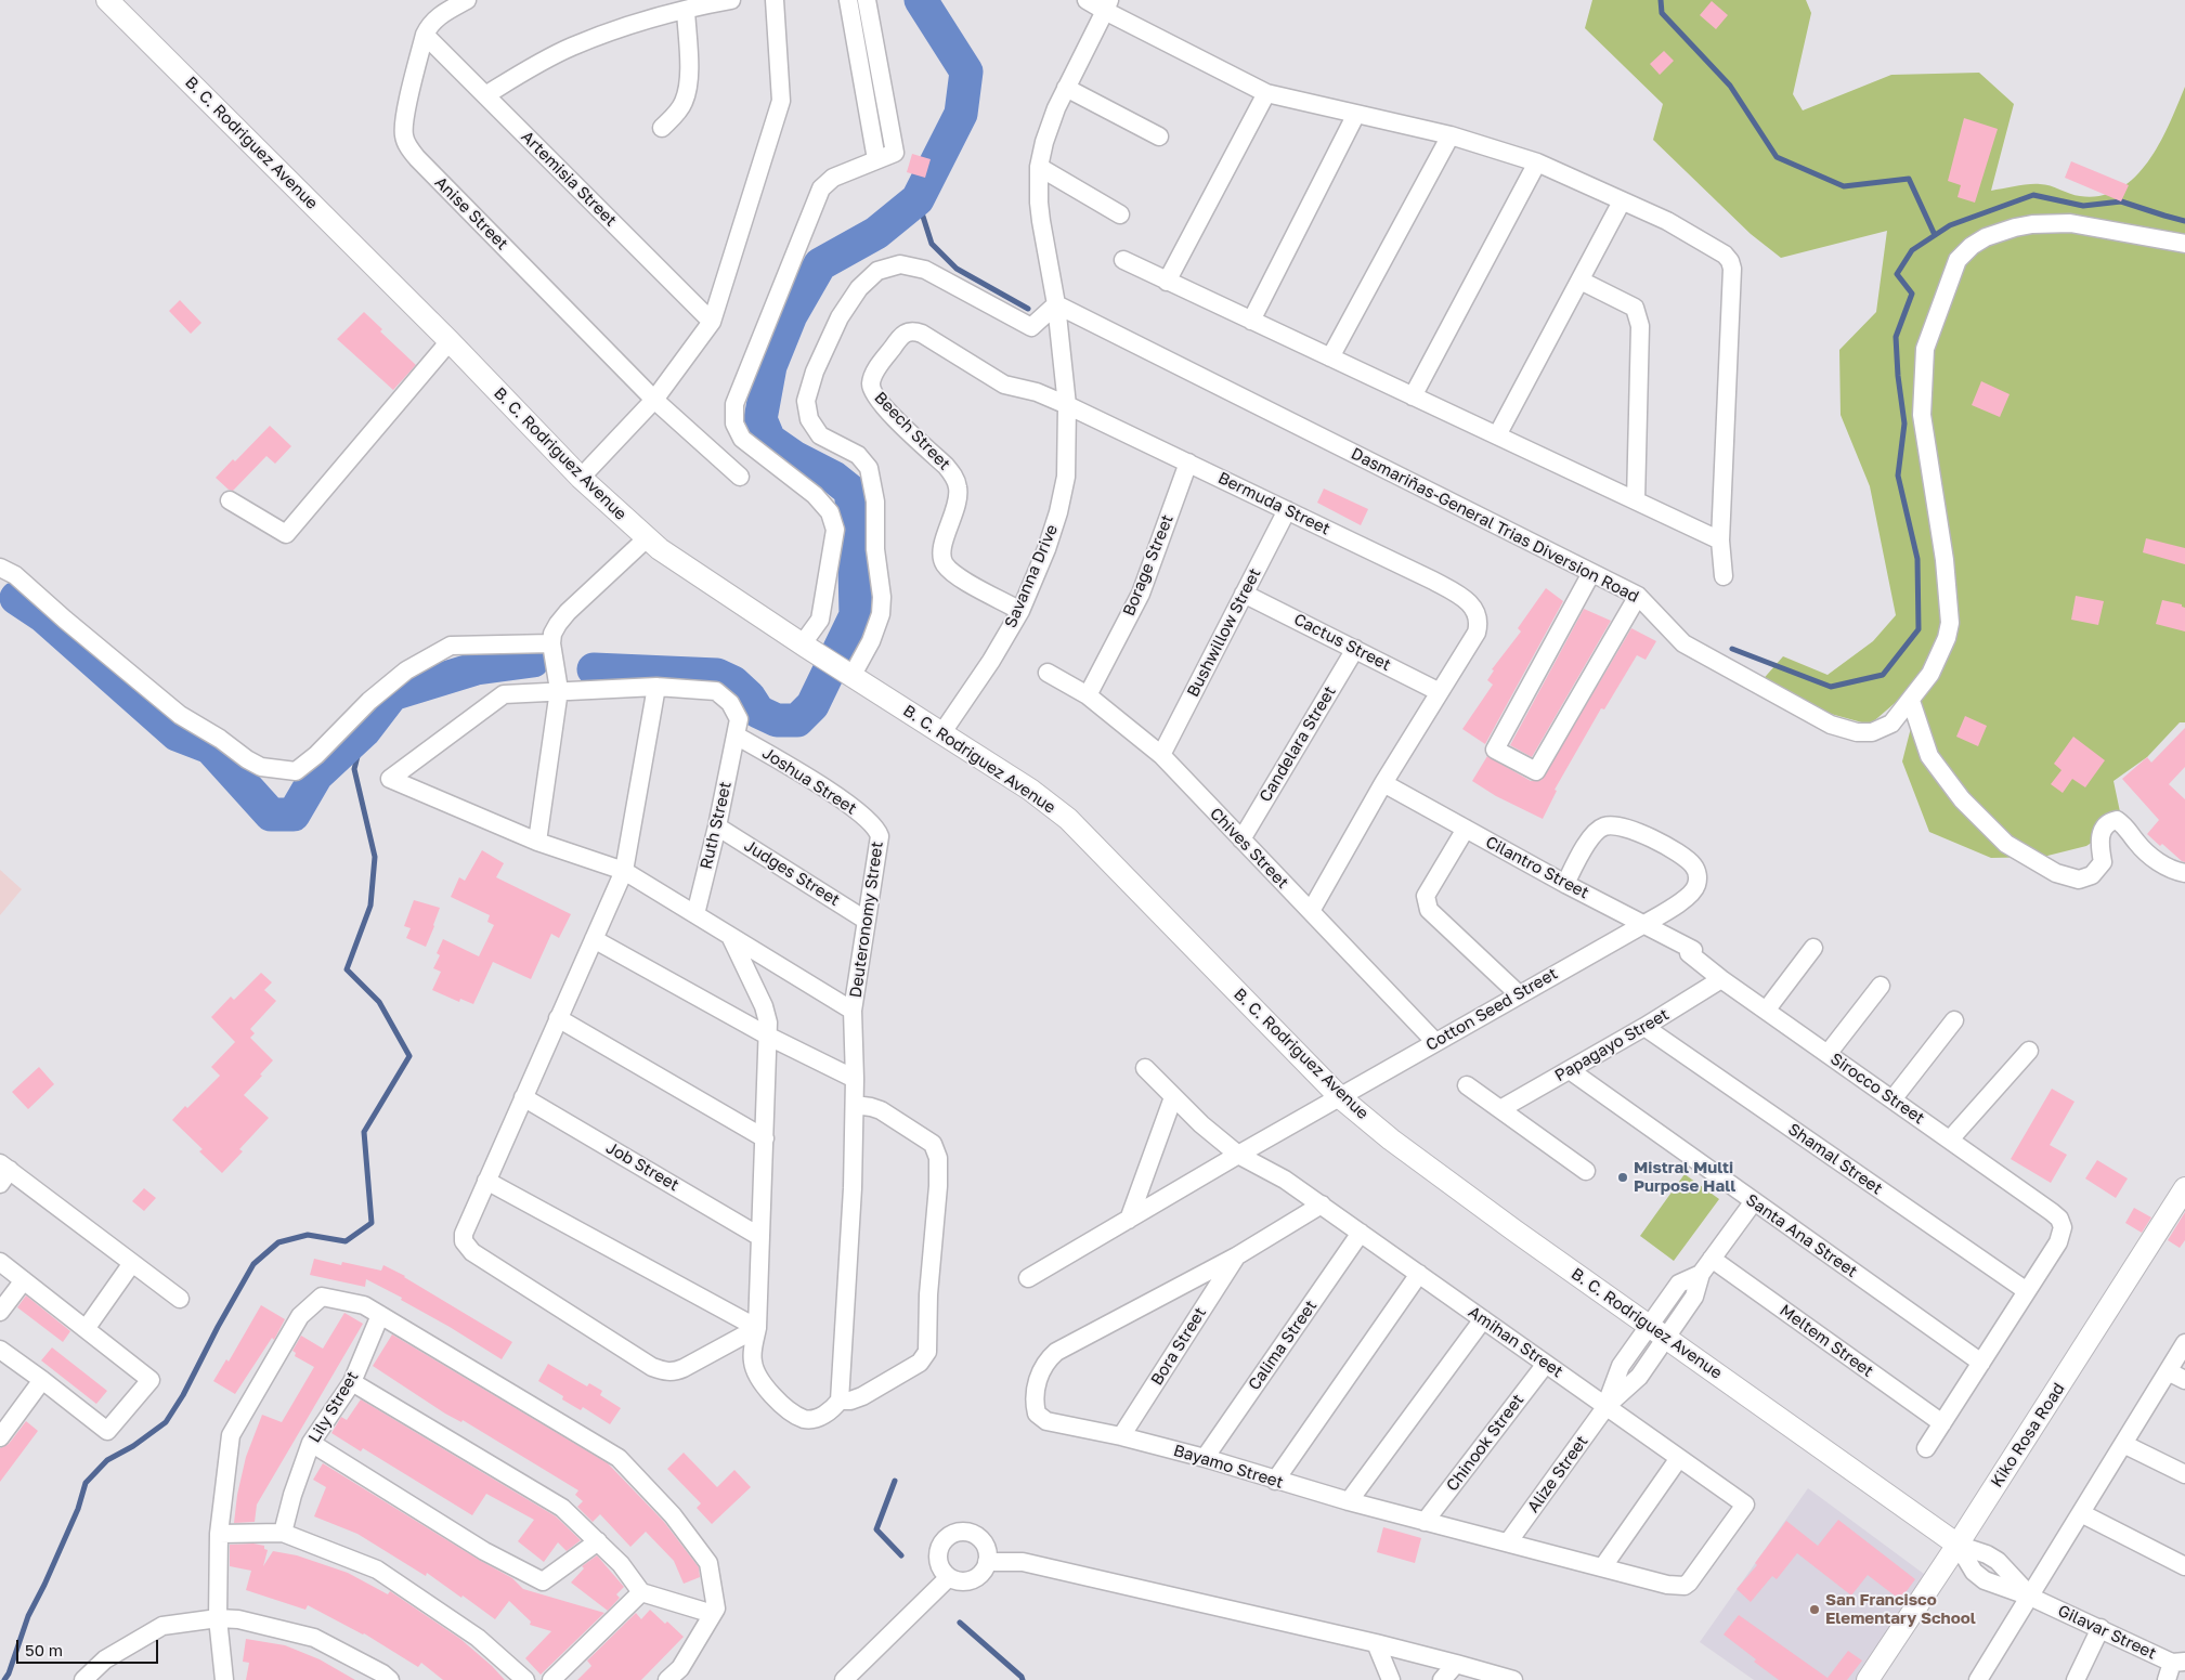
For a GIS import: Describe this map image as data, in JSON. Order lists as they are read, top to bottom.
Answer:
{
  "streets": {
    "street": [
      "B. C. Rodriguez Avenue",
      "Artemisia Street",
      "Anise Street",
      "Beech Street",
      "Bermuda Street",
      "Dasmariñas-General Trias Diversion Road",
      "Borage Street",
      "Savanna Drive",
      "Bushwillow Street",
      "Cactus Street",
      "Candelara Street",
      "Joshua Street",
      "Ruth Street",
      "Chives Street",
      "Cilantro Street",
      "Judges Street",
      "Deuteronomy Street",
      "Cotton Seed Street",
      "Papagayo Street",
      "Sirocco Street",
      "Shamal Street",
      "Job Street",
      "Santa Ana Street",
      "Meltem Street",
      "Amihan Street",
      "Calima Street",
      "Bora Street",
      "Lily Street",
      "Kiko Rosa Road",
      "Chinook Street",
      "Bayamo Street",
      "Alize Street",
      "Gilavar Street"
    ]
  },
  "crossings": [
    ["B. C. Rodriguez Avenue", "Savanna Drive"],
    ["B. C. Rodriguez Avenue", "Cotton Seed Street"],
    ["B. C. Rodriguez Avenue", "Kiko Rosa Road"],
    ["B. C. Rodriguez Avenue", "Alize Street"],
    ["B. C. Rodriguez Avenue", "Gilavar Street"],
    ["Artemisia Street", "Anise Street"],
    ["Beech Street", "Bermuda Street"],
    ["Beech Street", "Savanna Drive"],
    ["Bermuda Street", "Borage Street"],
    ["Bermuda Street", "Savanna Drive"],
    ["Bermuda Street", "Bushwillow Street"],
    ["Bermuda Street", "Cactus Street"],
    ["Dasmariñas-General Trias Diversion Road", "Savanna Drive"],
    ["Borage Street", "Chives Street"],
    ["Bushwillow Street", "Cactus Street"],
    ["Bushwillow Street", "Chives Street"],
    ["Cactus Street", "Candelara Street"],
    ["Candelara Street", "Chives Street"],
    ["Joshua Street", "Ruth Street"],
    ["Joshua Street", "Deuteronomy Street"],
    ["Ruth Street", "Judges Street"],
    ["Chives Street", "Cotton Seed Street"],
    ["Cilantro Street", "Cotton Seed Street"],
    ["Cilantro Street", "Sirocco Street"],
    ["Judges Street", "Deuteronomy Street"],
    ["Cotton Seed Street", "Amihan Street"],
    ["Papagayo Street", "Sirocco Street"],
    ["Papagayo Street", "Shamal Street"],
    ["Papagayo Street", "Santa Ana Street"],
    ["Sirocco Street", "Shamal Street"],
    ["Meltem Street", "Alize Street"],
    ["Amihan Street", "Calima Street"],
    ["Amihan Street", "Chinook Street"],
    ["Amihan Street", "Bayamo Street"],
    ["Amihan Street", "Alize Street"],
    ["Calima Street", "Bayamo Street"],
    ["Bora Street", "Bayamo Street"],
    ["Kiko Rosa Road", "Gilavar Street"],
    ["Chinook Street", "Bayamo Street"],
    ["Bayamo Street", "Alize Street"]
  ],
  "places": ["Mistral Multi Purpose Hall", "San Francisco Elementary School"],
  "scale_bar": "50 m"
}
